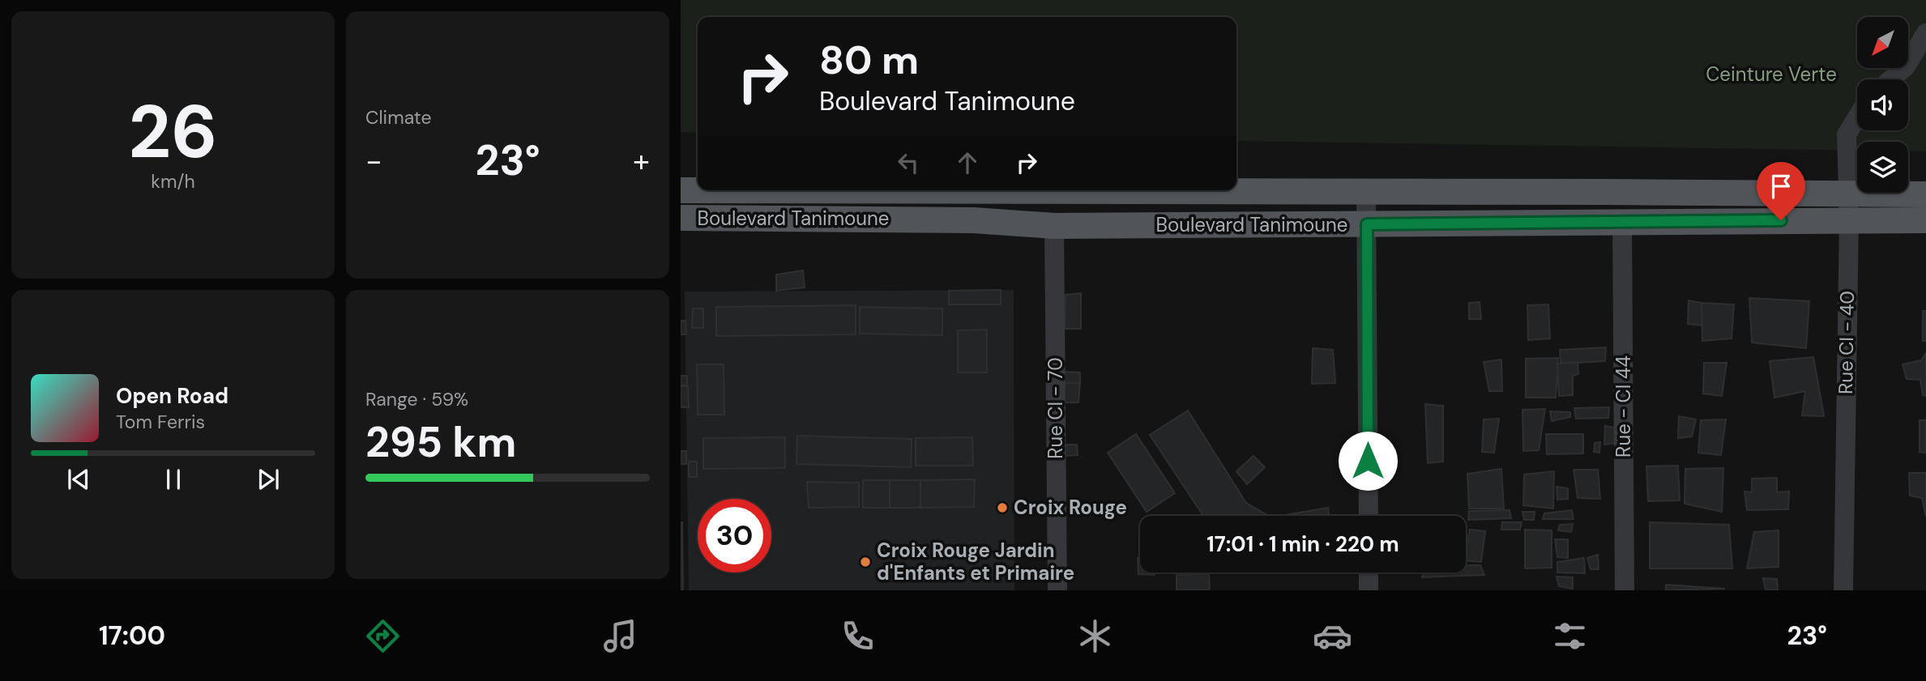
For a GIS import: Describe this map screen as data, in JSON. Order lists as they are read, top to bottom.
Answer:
{
  "streets": {
    "main road": ["Boulevard Tanimoune"],
    "street": ["Rue CI - 40", "Rue - CI 44", "Rue CI - 70"]
  },
  "crossings": [
    ["Boulevard Tanimoune", "Rue CI - 40"],
    ["Boulevard Tanimoune", "Rue - CI 44"],
    ["Boulevard Tanimoune", "Rue CI - 70"]
  ],
  "parks": ["Ceinture Verte"],
  "places": ["Croix Rouge", "Croix Rouge Jardin d'Enfants et Primaire"],
  "north": "bottom left",
  "page": {
    "tile": [
      ["26", "km/h"],
      "Climate",
      ["Range · 59%", "295 km"]
    ],
    "turn": ["80 m", "Boulevard Tanimoune"],
    "heat": ["−", "23°", "+"],
    "song": ["Open Road", "Tom Ferris"],
    "limit": "30",
    "trip": "17:01 · 1 min · 220 m",
    "tabs": ["17:00", "23°"]
  }
}
